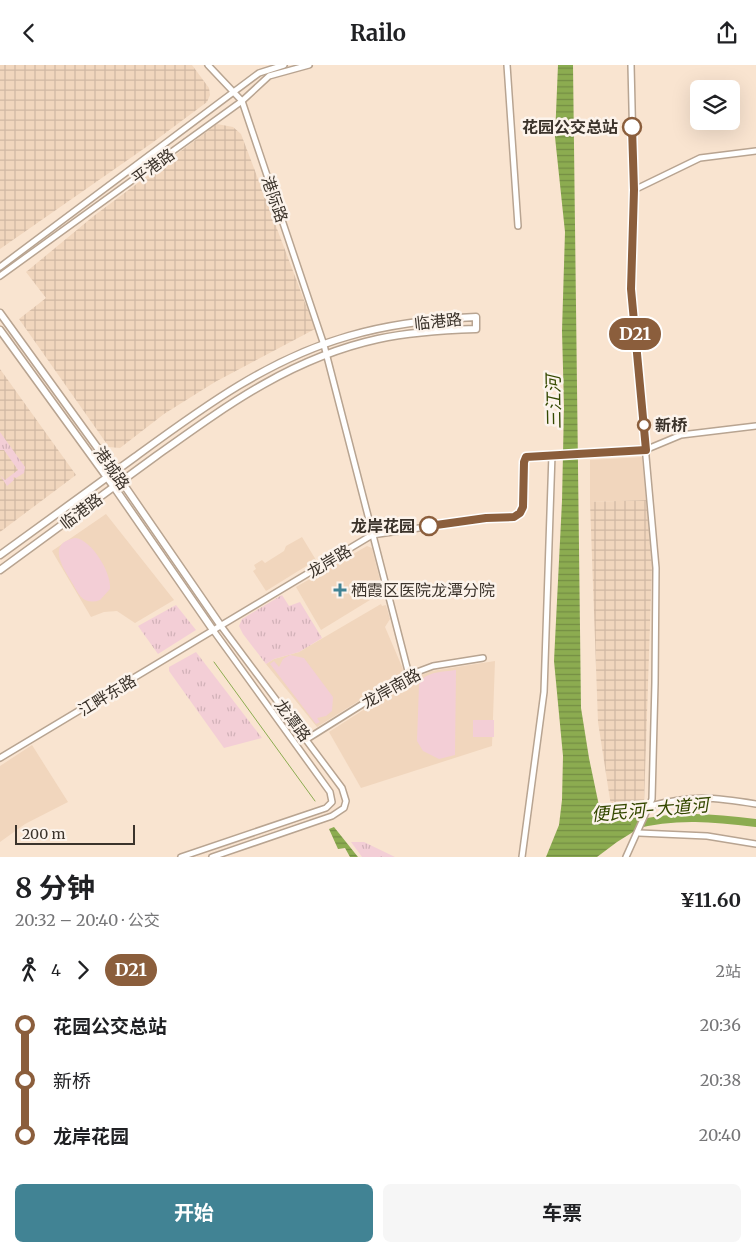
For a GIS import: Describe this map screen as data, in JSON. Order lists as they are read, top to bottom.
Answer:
{
  "streets": {
    "main road": ["临港路", "港城路"],
    "street": [
      "平港路",
      "港际路",
      "龙岸路",
      "龙岸南路",
      "江畔东路",
      "龙潭路"
    ]
  },
  "crossings": [
    ["平港路", "港际路"],
    ["港际路", "临港路"],
    ["港际路", "龙岸路"],
    ["港际路", "龙岸南路"],
    ["临港路", "港城路"],
    ["港城路", "龙岸路"],
    ["港城路", "江畔东路"],
    ["港城路", "龙潭路"],
    ["龙岸路", "江畔东路"],
    ["龙岸路", "龙潭路"],
    ["龙岸南路", "龙潭路"],
    ["江畔东路", "龙潭路"]
  ],
  "water": ["三江河", "便民河-大道河"],
  "places": {
    "other": ["花园公交总站", "新桥", "龙岸花园"],
    "health": ["栖霞区医院龙潭分院"]
  },
  "lines": ["bus line D21"],
  "scale_bar": "200 m",
  "page": {
    "header": "Railo",
    "on_map": "D21",
    "scale": "200 m",
    "heading": ["8 分钟", "20:32 – 20:40 · 公交", "¥11.60"],
    "legs": ["4", "D21", "2站"],
    "list": [
      {
        "name": "花园公交总站",
        "value": "20:36"
      },
      {
        "name": "新桥",
        "value": "20:38"
      },
      {
        "name": "龙岸花园",
        "value": "20:40"
      }
    ],
    "buttons": ["开始", "车票"]
  }
}
